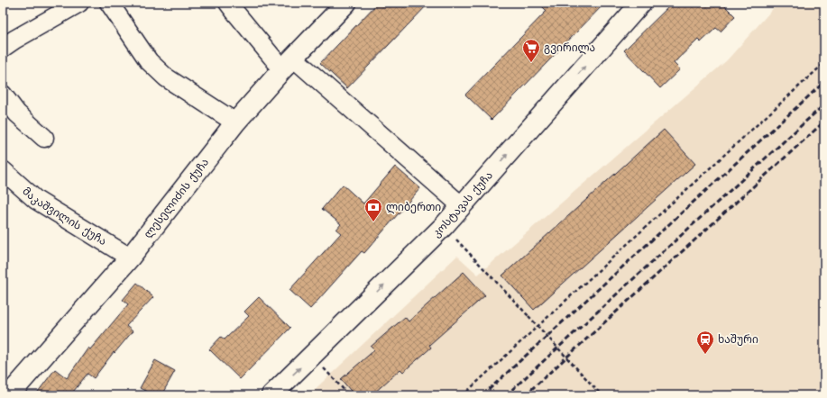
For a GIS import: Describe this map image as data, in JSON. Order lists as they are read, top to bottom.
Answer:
{
  "streets": {
    "street": ["ლესელიძის ქუჩა", "კოსტავას ქუჩა", "მაკაშვილის ქუჩა"]
  },
  "crossings": [
    ["ლესელიძის ქუჩა", "მაკაშვილის ქუჩა"]
  ],
  "one_way": ["კოსტავას ქუჩა"],
  "places": {
    "supermarket": ["გვირილა"],
    "bank": ["ლიბერთი"],
    "station": ["ხაშური"]
  }
}
